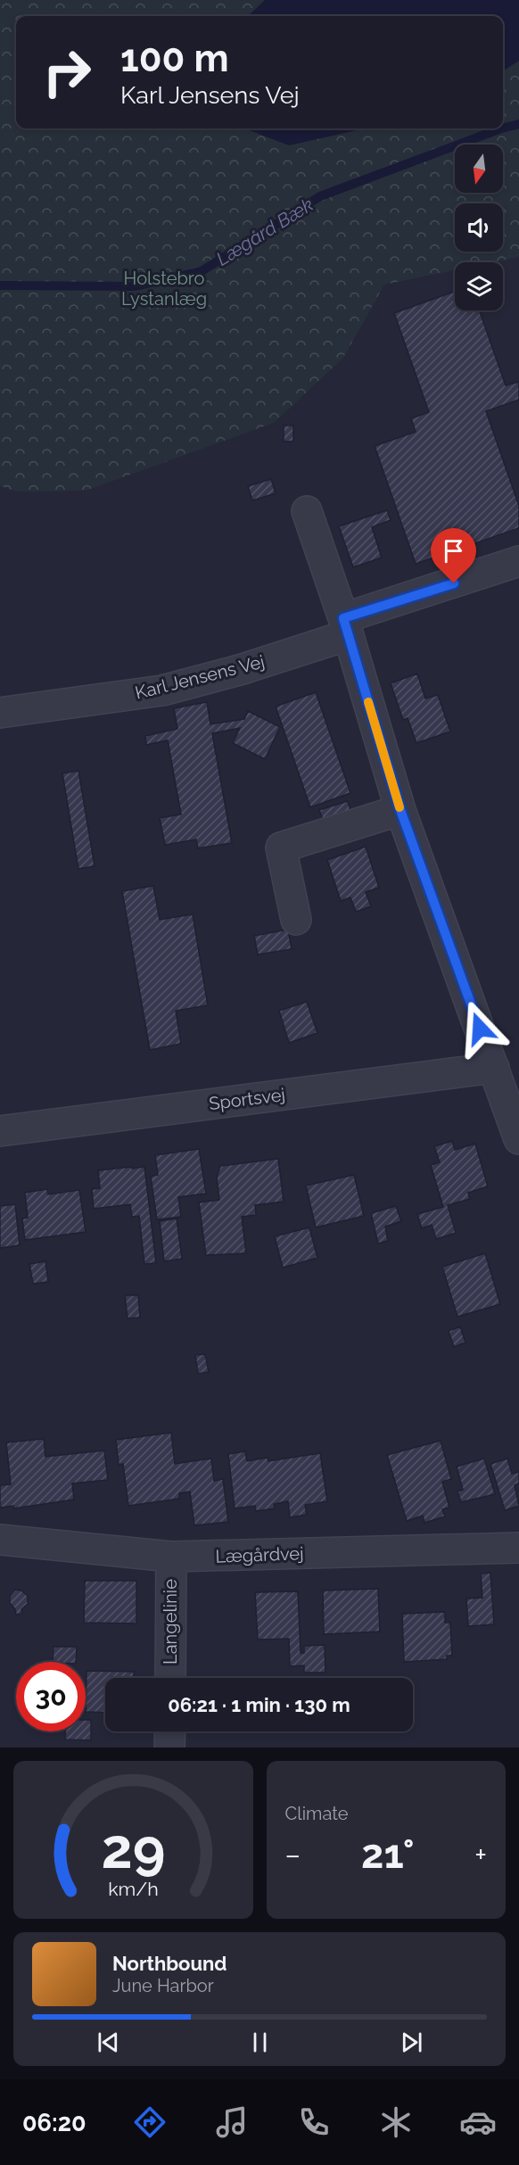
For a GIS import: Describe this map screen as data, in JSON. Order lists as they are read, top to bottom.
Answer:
{
  "streets": {
    "street": [
      "Karl Jensens Vej",
      "Sportsvej",
      "Lægårdvej",
      "Langelinie"
    ]
  },
  "crossings": [
    ["Lægårdvej", "Langelinie"]
  ],
  "water": ["Lægård Bæk"],
  "parks": ["Holstebro Lystanlæg"],
  "north": "bottom",
  "page": {
    "turn": ["100 m", "Karl Jensens Vej"],
    "limit": "30",
    "trip": "06:21 · 1 min · 130 m",
    "tile": "Climate",
    "heat": ["−", "21°", "+"],
    "song": ["Northbound", "June Harbor"],
    "tabs": "06:20",
    "gauge": ["29", "km/h"]
  }
}
